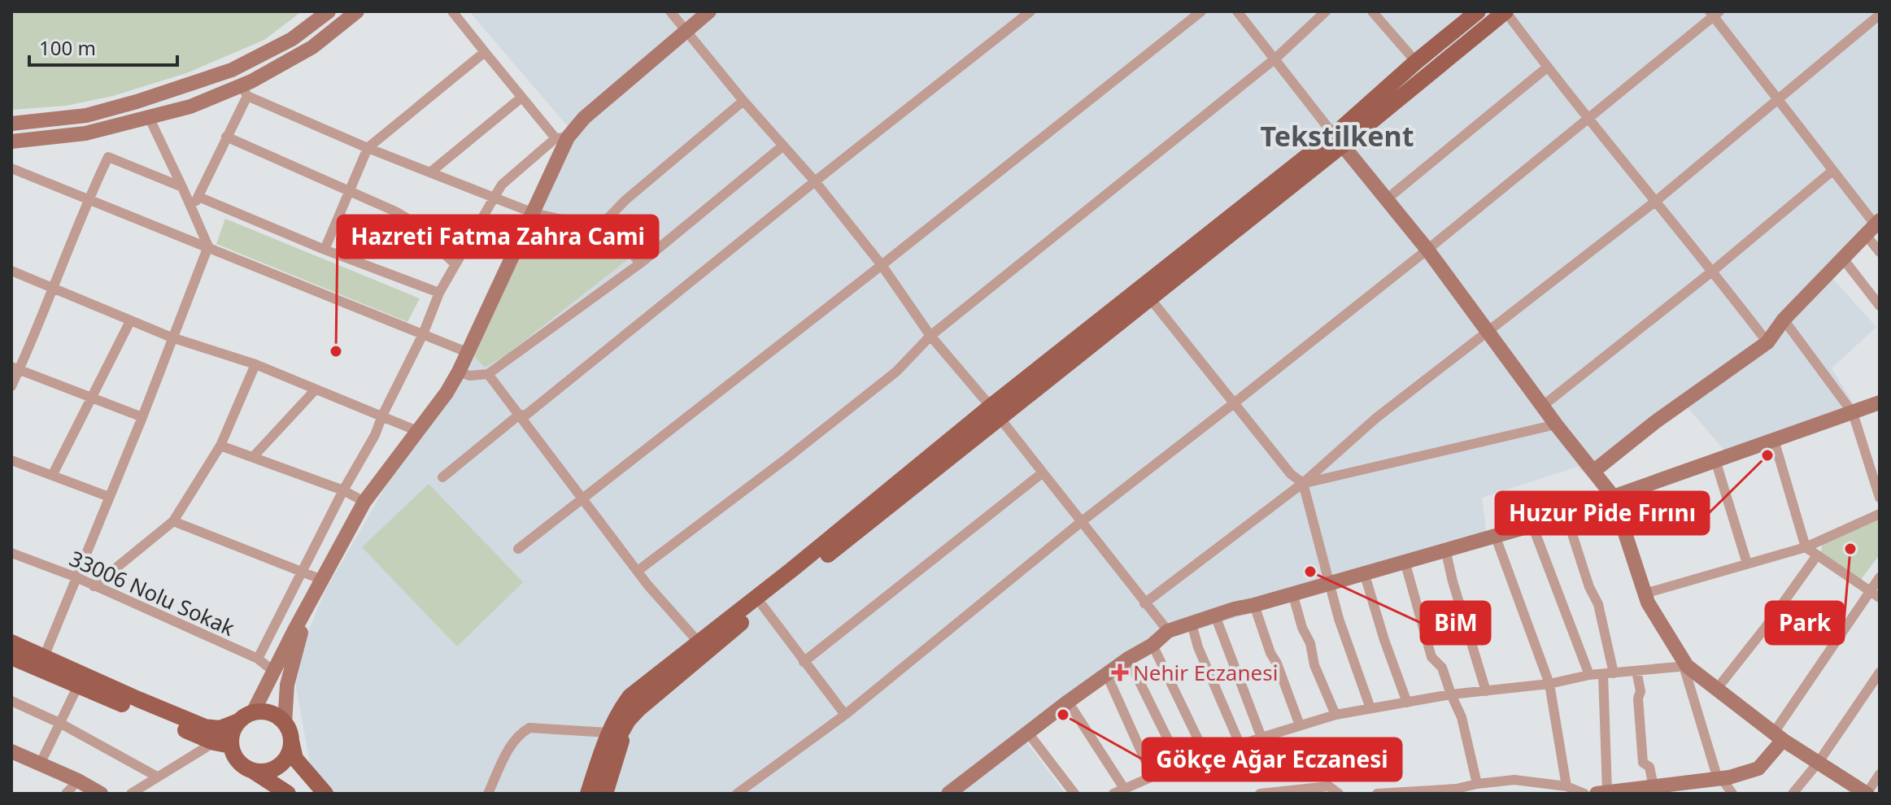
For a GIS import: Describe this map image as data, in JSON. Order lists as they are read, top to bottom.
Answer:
{
  "streets": {
    "street": ["33006 Nolu Sokak"]
  },
  "districts": ["Tekstilkent"],
  "places": {
    "other": [
      "Hazreti Fatma Zahra Cami",
      "Huzur Pide Fırını",
      "Park",
      "BiM",
      "Gökçe Ağar Eczanesi"
    ],
    "health": ["Nehir Eczanesi"]
  },
  "scale_bar": "100 m"
}
